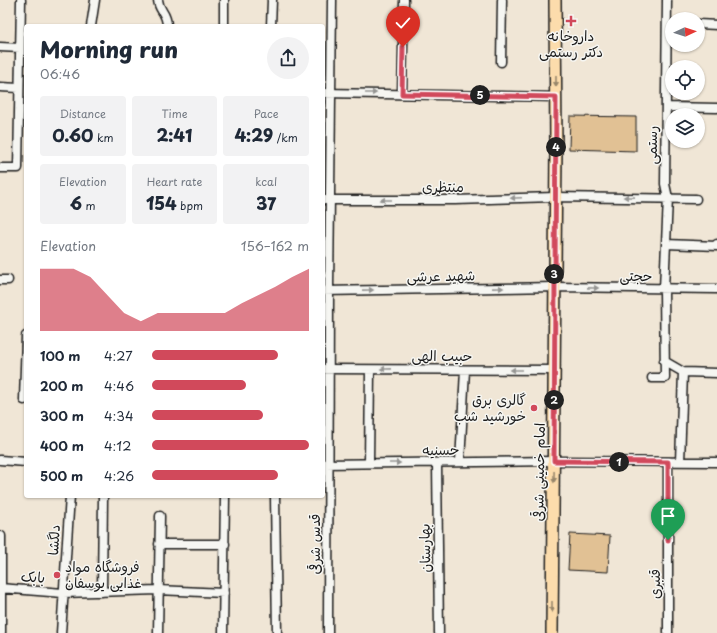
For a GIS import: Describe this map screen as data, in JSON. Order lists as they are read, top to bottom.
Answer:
{
  "streets": {
    "main road": ["امام خمینی شرقی"],
    "street": [
      "رستمی",
      "منتظری",
      "شهید عرشی",
      "حجتی",
      "حبیب الهی",
      "حسنیه",
      "دلگشا",
      "قدس شرقی",
      "بهارستان",
      "بابک",
      "قنبری"
    ]
  },
  "crossings": [
    ["رستمی", "منتظری"],
    ["رستمی", "حجتی"],
    ["منتظری", "امام خمینی شرقی"],
    ["منتظری", "قدس شرقی"],
    ["شهید عرشی", "حجتی"],
    ["شهید عرشی", "امام خمینی شرقی"],
    ["شهید عرشی", "قدس شرقی"],
    ["حجتی", "امام خمینی شرقی"],
    ["حبیب الهی", "امام خمینی شرقی"],
    ["حبیب الهی", "قدس شرقی"],
    ["حسنیه", "امام خمینی شرقی"],
    ["حسنیه", "قدس شرقی"],
    ["حسنیه", "بهارستان"],
    ["حسنیه", "قنبری"],
    ["دلگشا", "بابک"]
  ],
  "one_way": [
    "منتظری",
    "شهید عرشی",
    "حجتی",
    "حبیب الهی",
    "امام خمینی شرقی"
  ],
  "places": {
    "health": ["داروخانه دکتر رستمی"],
    "other": ["گالری برق خورشید شب", "فروشگاه مواد غذایی یوسفان"]
  },
  "north": "right",
  "page": {
    "heading": ["Morning run", "06:46"],
    "pins": [
      "5",
      "4",
      "3",
      "2",
      "1"
    ],
    "stats": [
      ["Distance", "0.60 km"],
      ["Time", "2:41"],
      ["Pace", "4:29 /km"],
      ["Elevation", "6 m"],
      ["Heart rate", "154 bpm"],
      ["kcal", "37"]
    ],
    "chart": ["Elevation", "156–162 m"],
    "list": [
      {
        "name": "100 m",
        "note": "4:27"
      },
      {
        "name": "200 m",
        "note": "4:46"
      },
      {
        "name": "300 m",
        "note": "4:34"
      },
      {
        "name": "400 m",
        "note": "4:12"
      },
      {
        "name": "500 m",
        "note": "4:26"
      }
    ]
  }
}
